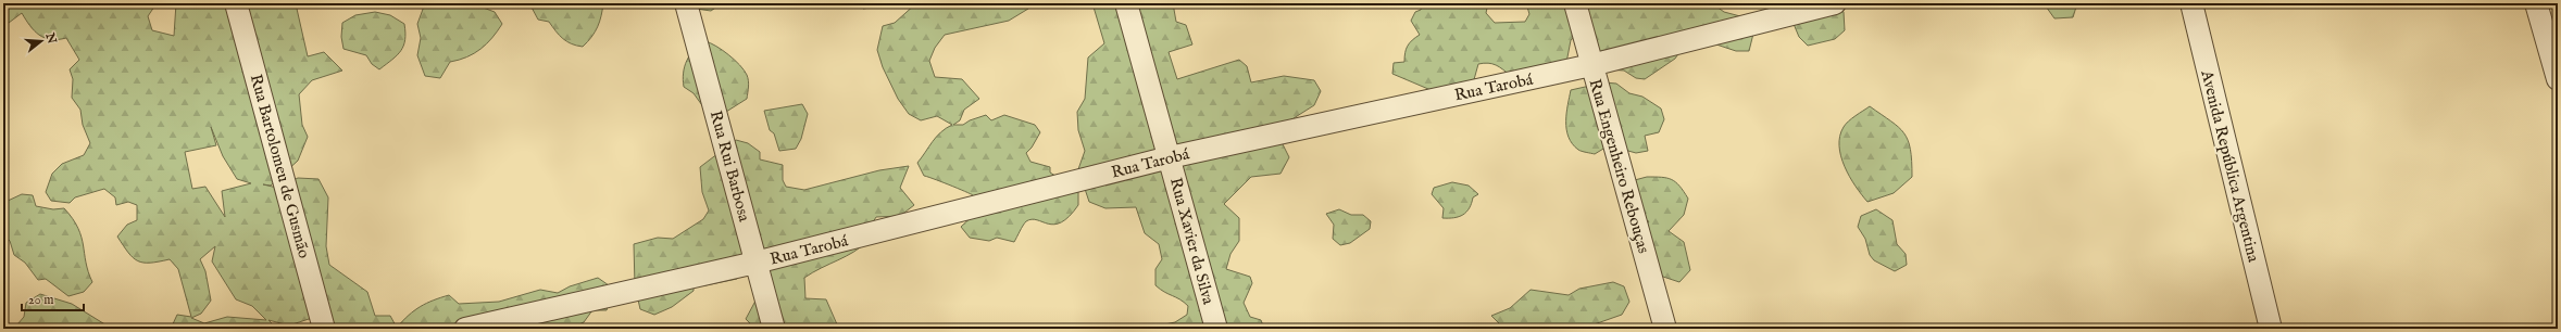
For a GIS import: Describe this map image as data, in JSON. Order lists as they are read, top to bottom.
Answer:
{
  "streets": {
    "street": [
      "Rua Tarobá",
      "Rua Bartolomeu de Gusmão",
      "Rua Rui Barbosa",
      "Rua Engenheiro Rebouças",
      "Avenida República Argentina",
      "Rua Xavier da Silva"
    ]
  },
  "crossings": [
    ["Rua Tarobá", "Rua Rui Barbosa"],
    ["Rua Tarobá", "Rua Engenheiro Rebouças"],
    ["Rua Tarobá", "Rua Xavier da Silva"]
  ],
  "scale_bar": "20 m",
  "north": "right"
}
